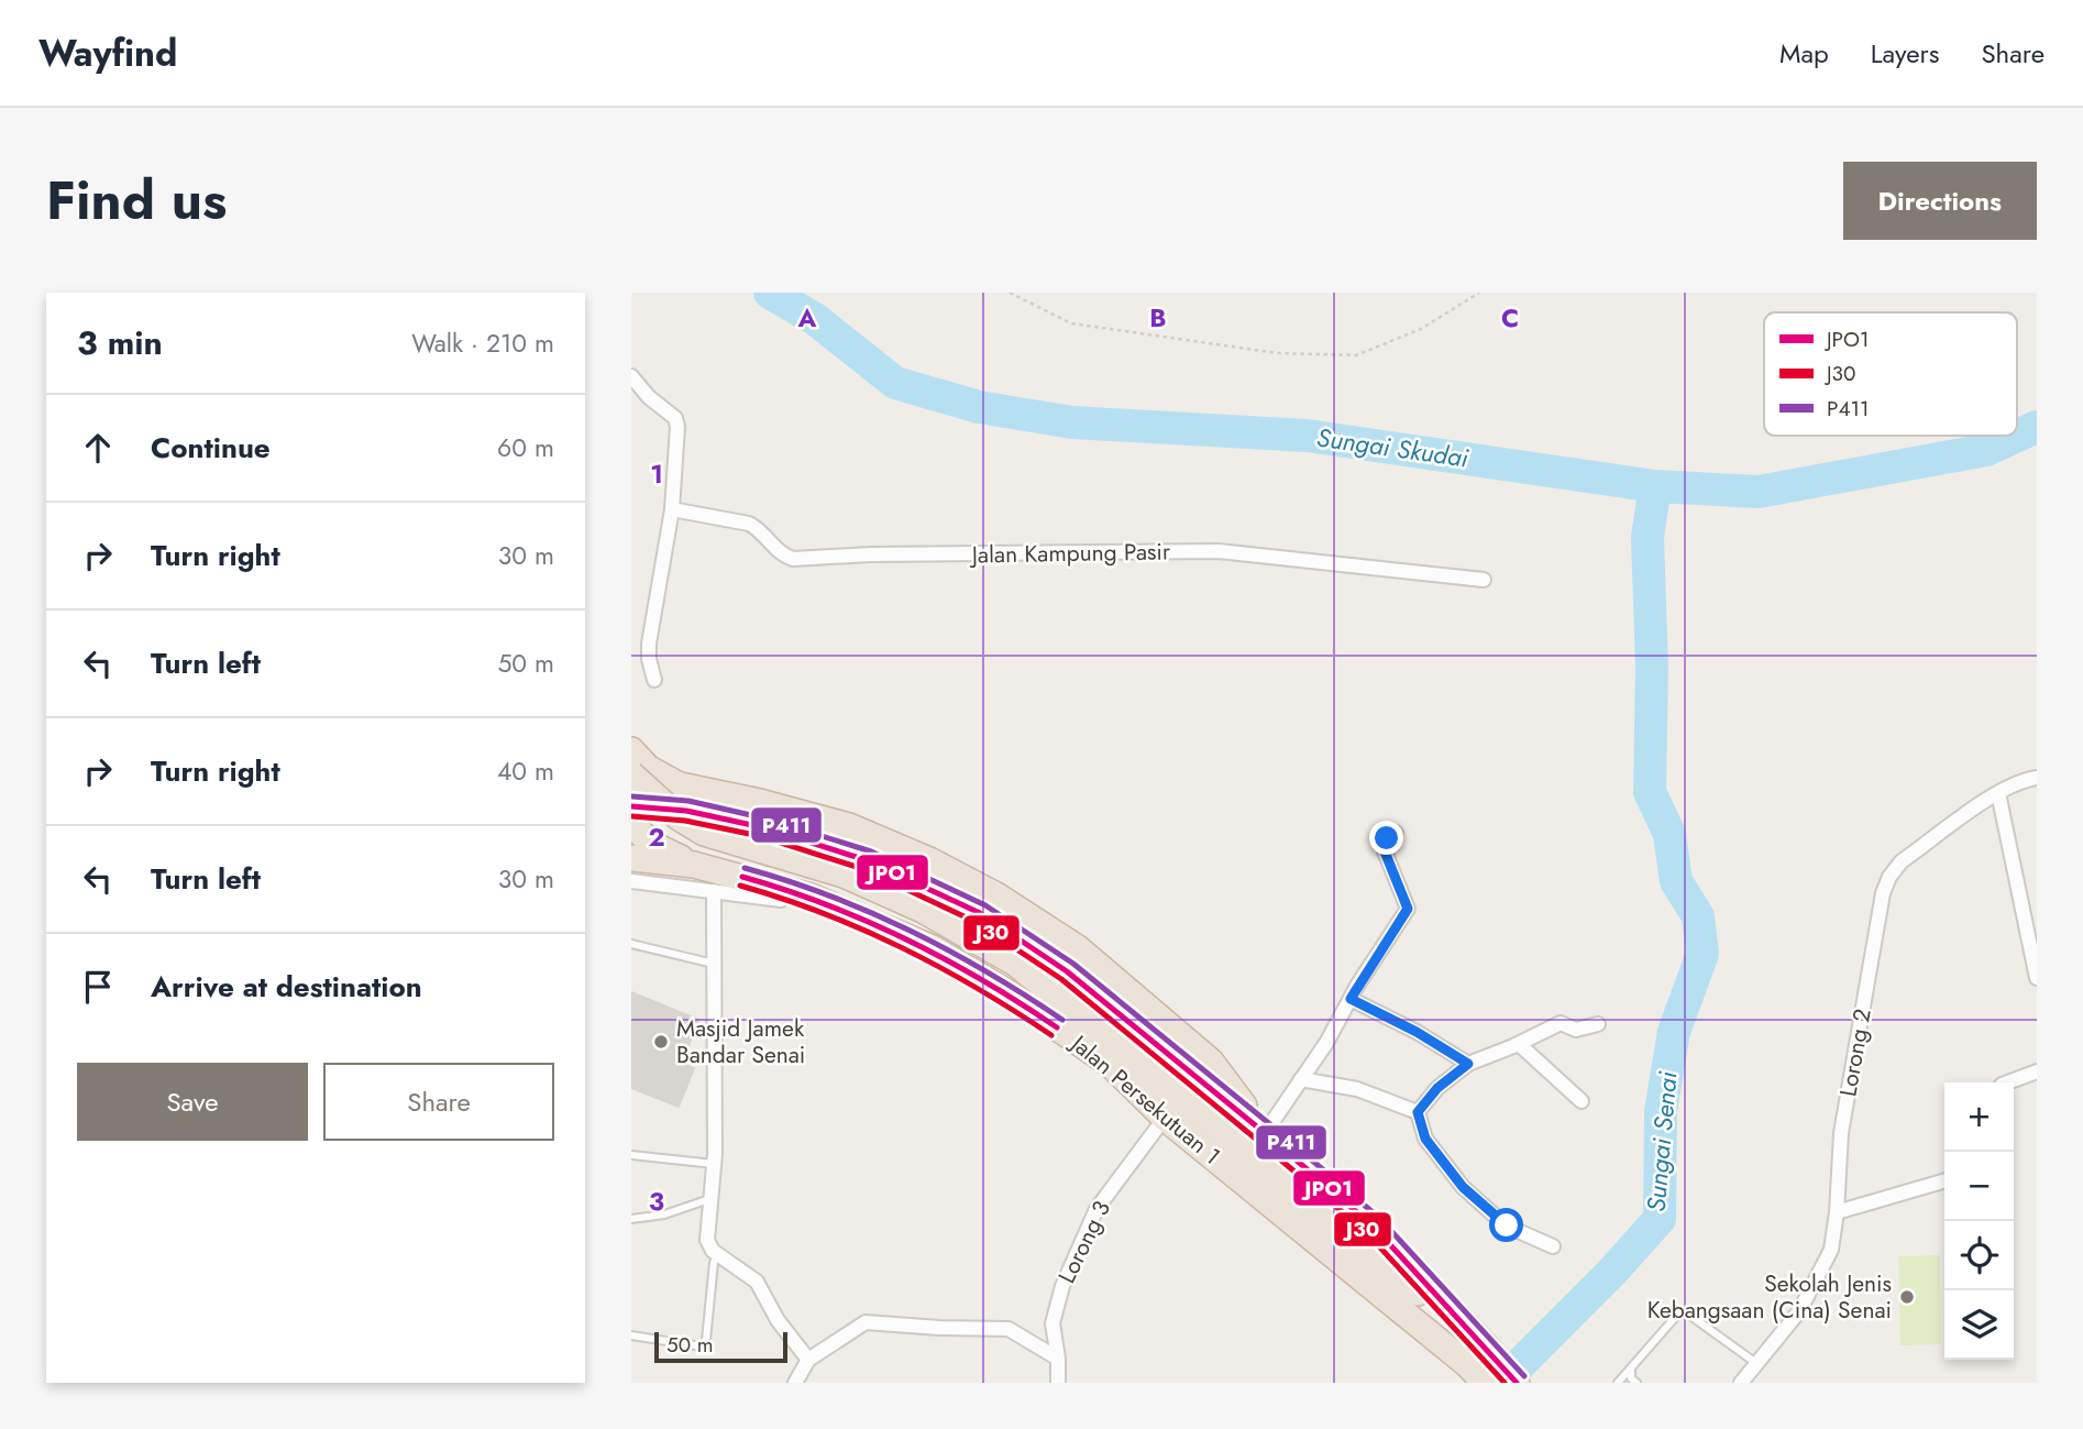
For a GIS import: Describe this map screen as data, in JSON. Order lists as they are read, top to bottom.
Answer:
{
  "streets": {
    "highway": ["Jalan Persekutuan 1"],
    "street": ["Jalan Kampung Pasir", "Lorong 2", "Lorong 3"]
  },
  "crossings": [
    ["Jalan Persekutuan 1", "Lorong 3"]
  ],
  "water": ["Sungai Skudai", "Sungai Senai"],
  "places": ["Masjid Jamek Bandar Senai", "Sekolah Jenis Kebangsaan (Cina) Senai"],
  "lines": ["transit line P411", "transit line JPO1", "transit line J30"],
  "legend": ["JPO1", "J30", "P411"],
  "scale_bar": "50 m",
  "page": {
    "header": "Wayfind",
    "nav": ["Map", "Layers", "Share"],
    "title": "Find us",
    "buttons": [
      "Directions",
      ["Save", "Share"]
    ],
    "heading": ["3 min", "Walk · 210 m"],
    "list": [
      ["Continue", "60 m"],
      ["Turn right", "30 m"],
      ["Turn left", "50 m"],
      ["Turn right", "40 m"],
      ["Turn left", "30 m"],
      "Arrive at destination"
    ],
    "map_buttons": ["+", "−"],
    "scale": "50 m"
  },
  "grid": {
    "columns": ["A", "B", "C"],
    "rows": ["1", "2", "3"]
  }
}
